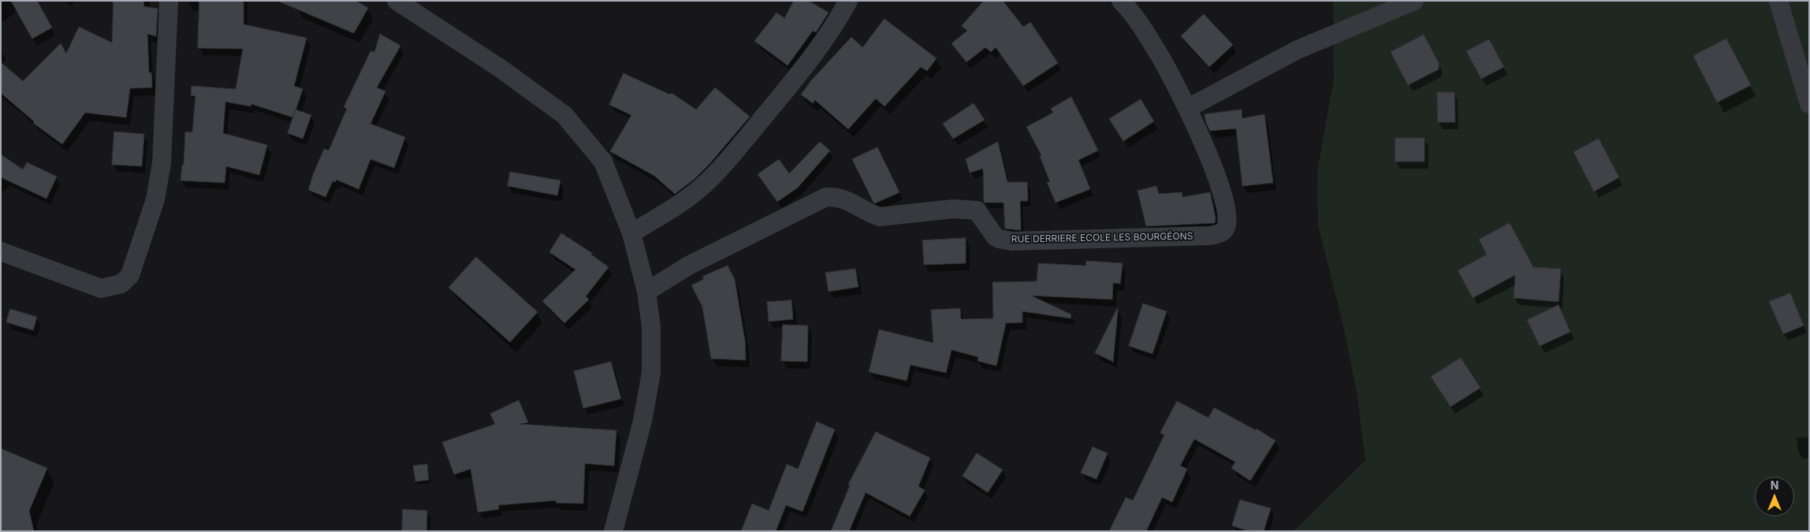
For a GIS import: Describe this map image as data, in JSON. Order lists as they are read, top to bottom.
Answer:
{
  "streets": {
    "street": ["RUE DERRIERE ECOLE LES BOURGÉONS"]
  },
  "north": "top"
}
